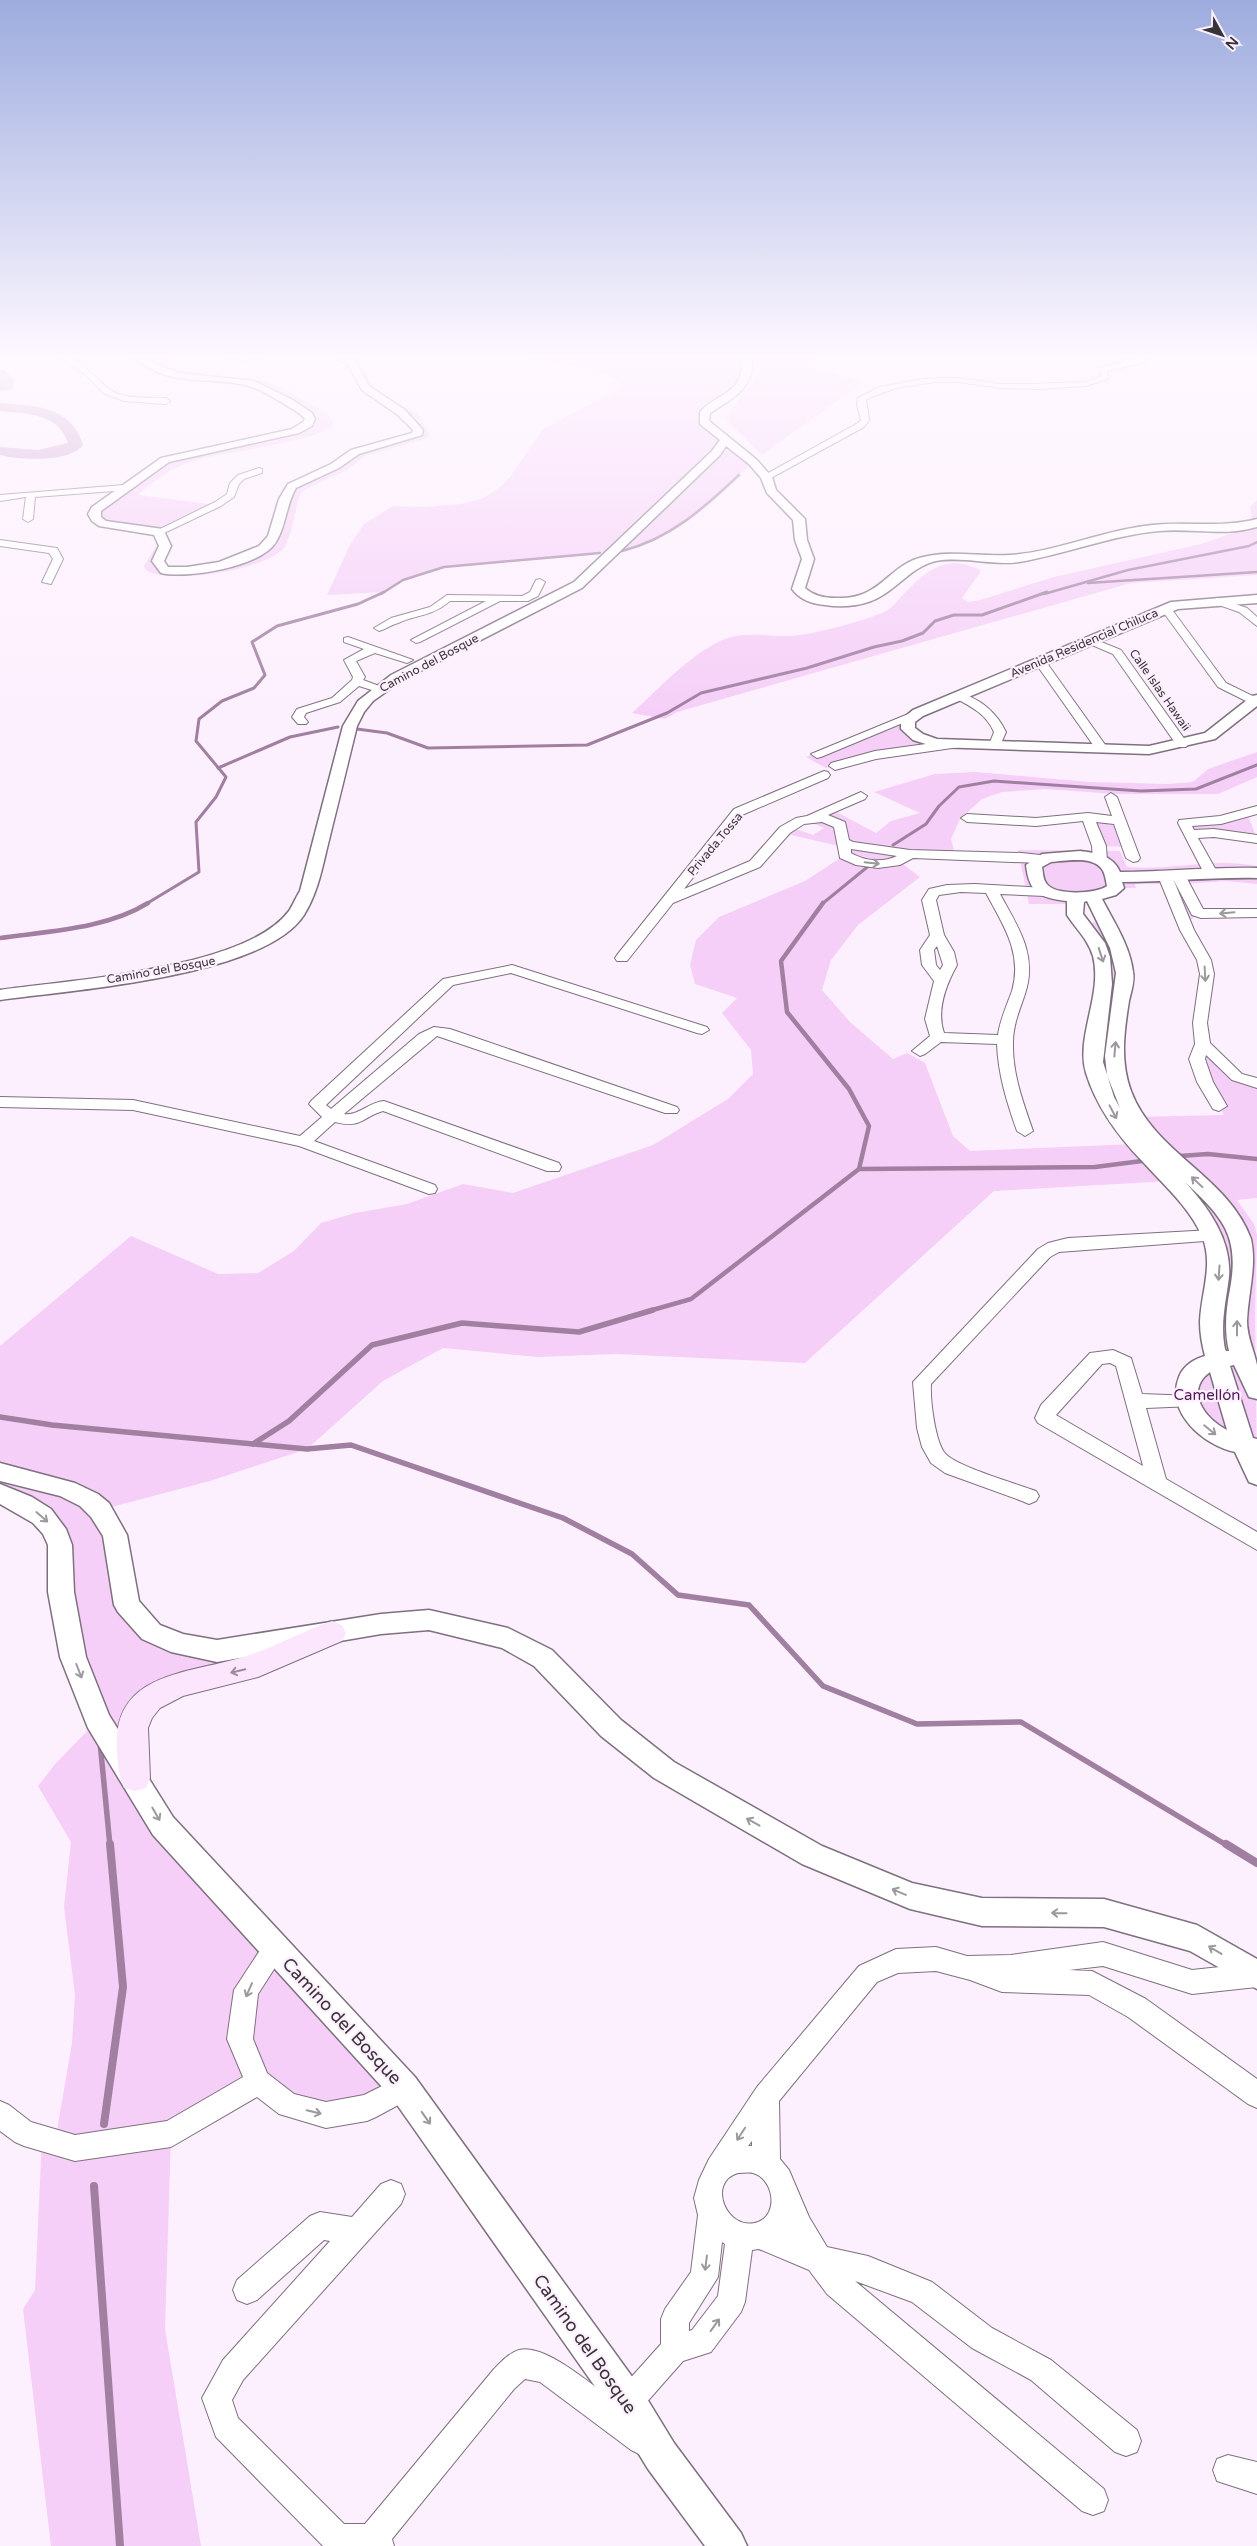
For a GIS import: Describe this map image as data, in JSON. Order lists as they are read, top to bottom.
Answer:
{
  "streets": {
    "street": [
      "Avenida Residencial Chiluca",
      "Camino del Bosque",
      "Calle Islas Hawaii",
      "Privada Tossa"
    ]
  },
  "crossings": [
    ["Avenida Residencial Chiluca", "Calle Islas Hawaii"]
  ],
  "one_way": ["Camino del Bosque"],
  "parks": ["Camellón"],
  "north": "bottom right"
}
